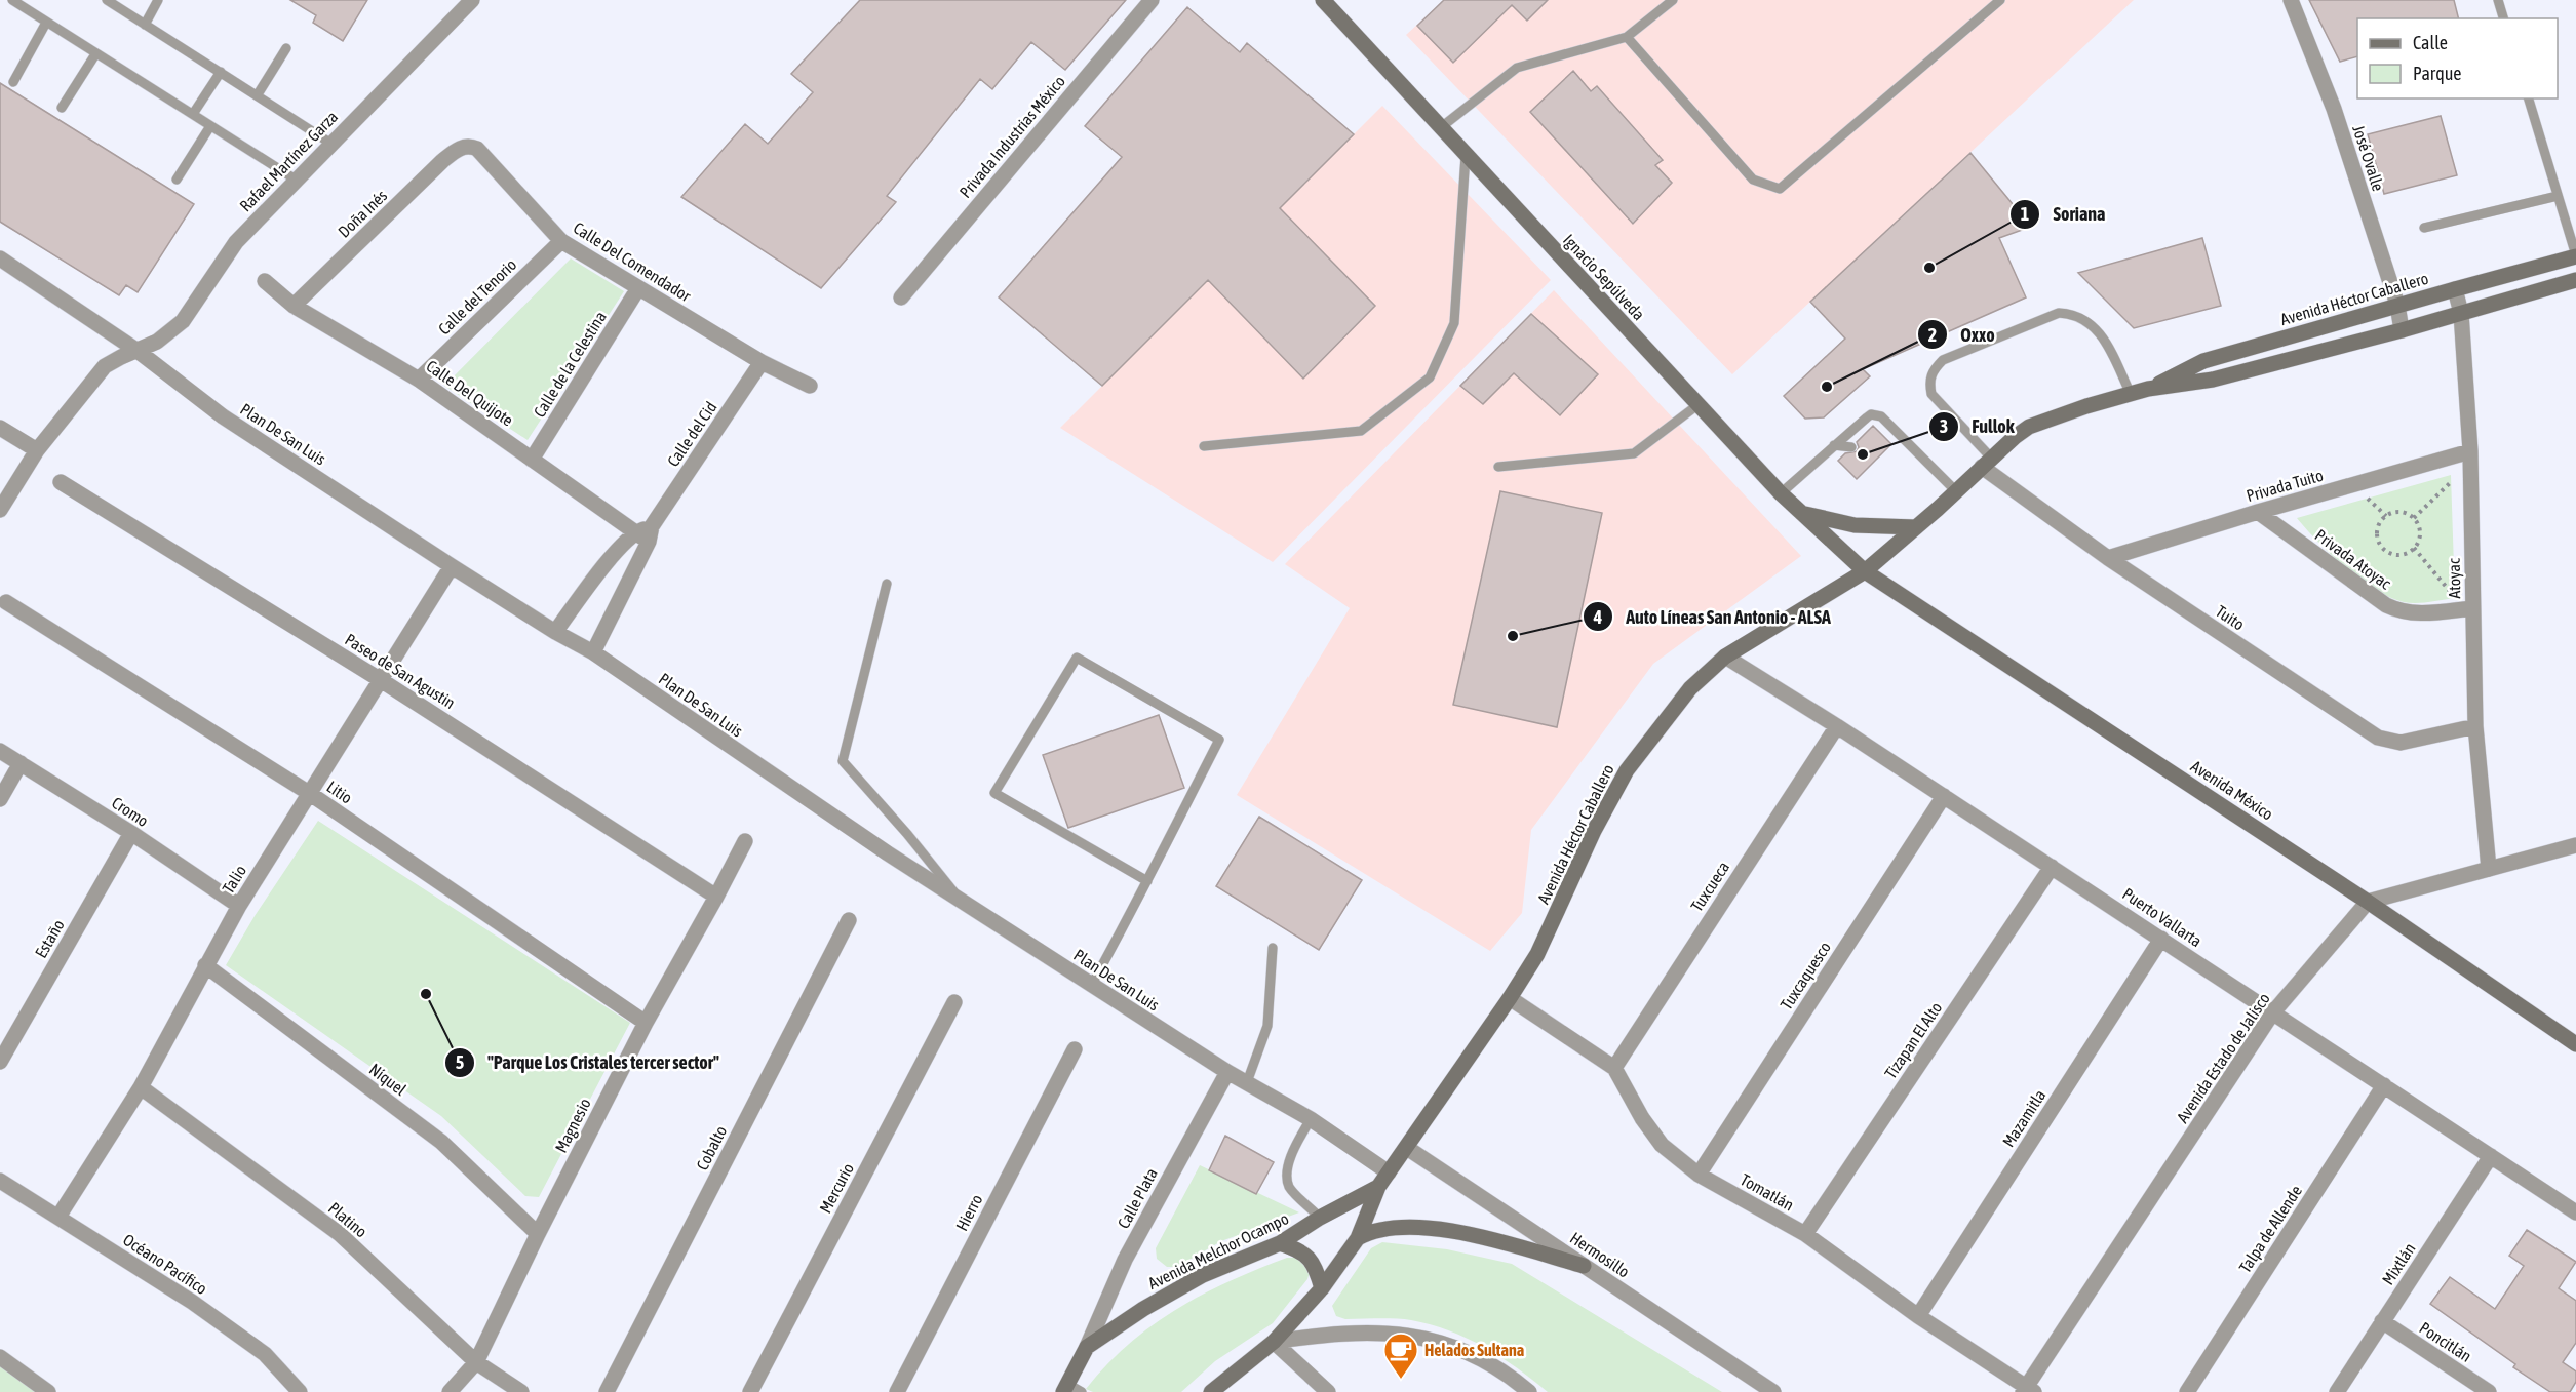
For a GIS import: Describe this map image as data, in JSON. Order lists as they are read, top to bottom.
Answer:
{
  "streets": {
    "main road": [
      "Ignacio Sepúlveda",
      "Avenida Héctor Caballero",
      "Avenida México",
      "Avenida Melchor Ocampo"
    ],
    "street": [
      "Privada Industrias México",
      "José Ovalle",
      "Rafael Martínez Garza",
      "Doña Inés",
      "Calle Del Comendador",
      "Calle del Tenorio",
      "Calle de la Celestina",
      "Calle Del Quijote",
      "Plan De San Luis",
      "Calle del Cid",
      "Privada Tuito",
      "Privada Atoyac",
      "Atoyac",
      "Tuito",
      "Paseo de San Agustin",
      "Litio",
      "Cromo",
      "Talio",
      "Tuxcueca",
      "Puerto Vallarta",
      "Estaño",
      "Tuxcaquesco",
      "Tizapan El Alto",
      "Avenida Estado de Jalisco",
      "Níquel",
      "Mazamitla",
      "Magnesio",
      "Cobalto",
      "Mercurio",
      "Tomatlán",
      "Calle Plata",
      "Hierro",
      "Platino",
      "Talpa de Allende",
      "Hermosillo",
      "Océano Pacífico",
      "Mixtlán",
      "Poncitlán"
    ]
  },
  "crossings": [
    ["José Ovalle", "Avenida Héctor Caballero"],
    ["Rafael Martínez Garza", "Plan De San Luis"],
    ["Doña Inés", "Calle Del Comendador"],
    ["Doña Inés", "Calle Del Quijote"],
    ["Calle Del Comendador", "Calle del Tenorio"],
    ["Calle Del Comendador", "Calle de la Celestina"],
    ["Calle Del Comendador", "Calle del Cid"],
    ["Ignacio Sepúlveda", "Avenida Héctor Caballero"],
    ["Ignacio Sepúlveda", "Avenida México"],
    ["Calle del Tenorio", "Calle Del Quijote"],
    ["Avenida Héctor Caballero", "Plan De San Luis"],
    ["Avenida Héctor Caballero", "Atoyac"],
    ["Avenida Héctor Caballero", "Tuito"],
    ["Avenida Héctor Caballero", "Avenida México"],
    ["Avenida Héctor Caballero", "Puerto Vallarta"],
    ["Avenida Héctor Caballero", "Tomatlán"],
    ["Avenida Héctor Caballero", "Avenida Melchor Ocampo"],
    ["Avenida Héctor Caballero", "Hermosillo"],
    ["Calle de la Celestina", "Calle Del Quijote"],
    ["Plan De San Luis", "Calle del Cid"],
    ["Plan De San Luis", "Talio"],
    ["Plan De San Luis", "Calle Plata"],
    ["Privada Tuito", "Privada Atoyac"],
    ["Privada Tuito", "Atoyac"],
    ["Privada Tuito", "Tuito"],
    ["Privada Atoyac", "Atoyac"],
    ["Atoyac", "Tuito"],
    ["Paseo de San Agustin", "Talio"],
    ["Paseo de San Agustin", "Magnesio"],
    ["Avenida México", "Avenida Estado de Jalisco"],
    ["Litio", "Talio"],
    ["Litio", "Magnesio"],
    ["Cromo", "Talio"],
    ["Cromo", "Estaño"],
    ["Talio", "Níquel"],
    ["Talio", "Platino"],
    ["Talio", "Océano Pacífico"],
    ["Tuxcueca", "Puerto Vallarta"],
    ["Tuxcueca", "Tomatlán"],
    ["Puerto Vallarta", "Tuxcaquesco"],
    ["Puerto Vallarta", "Tizapan El Alto"],
    ["Puerto Vallarta", "Avenida Estado de Jalisco"],
    ["Puerto Vallarta", "Mazamitla"],
    ["Puerto Vallarta", "Talpa de Allende"],
    ["Puerto Vallarta", "Mixtlán"],
    ["Tuxcaquesco", "Tomatlán"],
    ["Tizapan El Alto", "Tomatlán"],
    ["Avenida Estado de Jalisco", "Tomatlán"],
    ["Níquel", "Magnesio"],
    ["Mazamitla", "Tomatlán"],
    ["Magnesio", "Platino"],
    ["Calle Plata", "Avenida Melchor Ocampo"],
    ["Mixtlán", "Poncitlán"]
  ],
  "places": {
    "other": [
      "Soriana",
      "Oxxo",
      "Fullok",
      "Auto Líneas San Antonio - ALSA",
      "\"Parque Los Cristales tercer sector\""
    ],
    "cafe": ["Helados Sultana"]
  },
  "legend": ["Calle", "Parque"]
}
